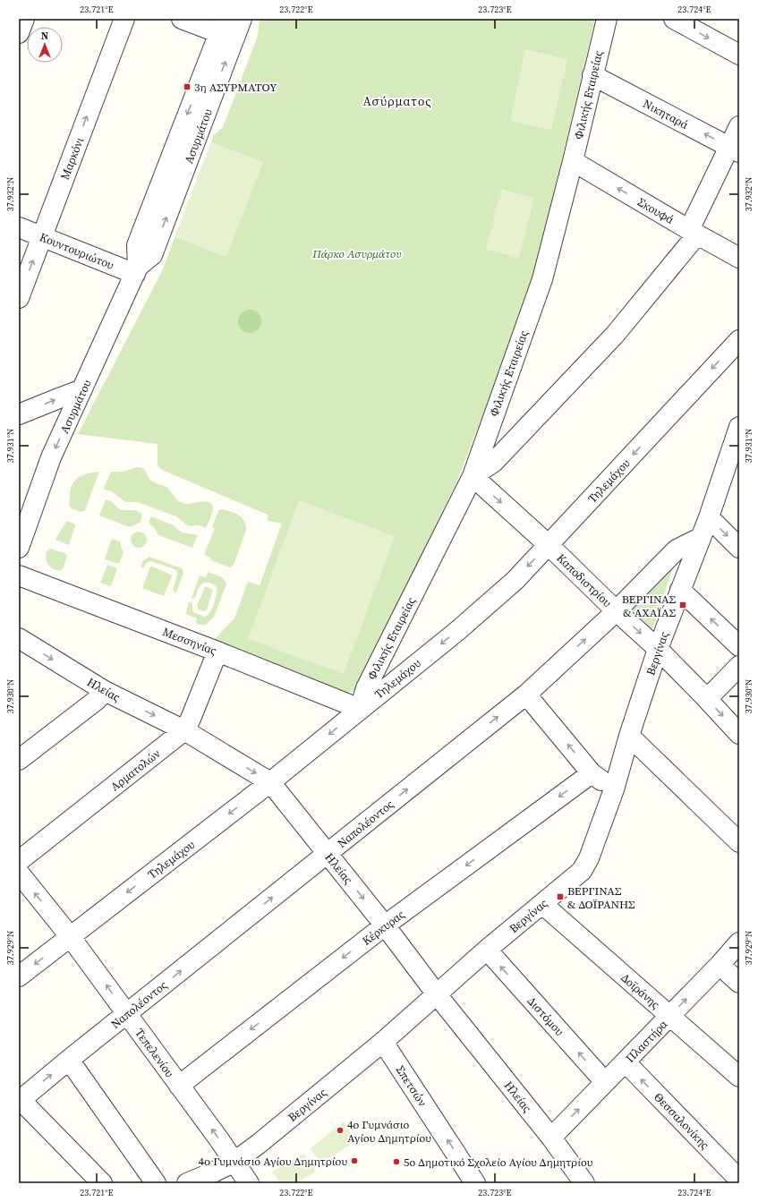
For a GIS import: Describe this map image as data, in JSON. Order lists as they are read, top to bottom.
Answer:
{
  "streets": {
    "street": [
      "Φιλικής Εταιρείας",
      "Νικηταρά",
      "Ασυρμάτου",
      "Μαρκόνι",
      "Σκουφά",
      "Κουντουριώτου",
      "Τηλεμάχου",
      "Καποδιστρίου",
      "Μεσσηνίας",
      "Βεργίνας",
      "Ηλείας",
      "Αρματολών",
      "Ναπολέοντος",
      "Κέρκυρας",
      "Δοϊράνης",
      "Διστόμου",
      "Πλαστήρα",
      "Τεπελενίου",
      "Σπετσών",
      "Θεσσαλονίκης"
    ]
  },
  "crossings": [
    ["Φιλικής Εταιρείας", "Νικηταρά"],
    ["Φιλικής Εταιρείας", "Σκουφά"],
    ["Φιλικής Εταιρείας", "Τηλεμάχου"],
    ["Φιλικής Εταιρείας", "Καποδιστρίου"],
    ["Φιλικής Εταιρείας", "Μεσσηνίας"],
    ["Ασυρμάτου", "Κουντουριώτου"],
    ["Μαρκόνι", "Κουντουριώτου"],
    ["Τηλεμάχου", "Καποδιστρίου"],
    ["Τηλεμάχου", "Μεσσηνίας"],
    ["Τηλεμάχου", "Ηλείας"],
    ["Τηλεμάχου", "Τεπελενίου"],
    ["Καποδιστρίου", "Βεργίνας"],
    ["Καποδιστρίου", "Ναπολέοντος"],
    ["Μεσσηνίας", "Αρματολών"],
    ["Βεργίνας", "Ηλείας"],
    ["Βεργίνας", "Ναπολέοντος"],
    ["Βεργίνας", "Δοϊράνης"],
    ["Βεργίνας", "Διστόμου"],
    ["Βεργίνας", "Τεπελενίου"],
    ["Βεργίνας", "Σπετσών"],
    ["Ηλείας", "Αρματολών"],
    ["Ηλείας", "Ναπολέοντος"],
    ["Ηλείας", "Κέρκυρας"],
    ["Ηλείας", "Πλαστήρα"],
    ["Ναπολέοντος", "Τεπελενίου"],
    ["Κέρκυρας", "Τεπελενίου"],
    ["Δοϊράνης", "Πλαστήρα"],
    ["Διστόμου", "Πλαστήρα"],
    ["Πλαστήρα", "Θεσσαλονίκης"]
  ],
  "one_way": [
    "Μαρκόνι",
    "Ηλείας",
    "Ναπολέοντος",
    "Κέρκυρας",
    "Διστόμου",
    "Πλαστήρα",
    "Σπετσών",
    "Θεσσαλονίκης"
  ],
  "districts": ["Ασύρματος"],
  "parks": ["Πάρκο Ασυρμάτου"],
  "places": {
    "transit": ["3η ΑΣΥΡΜΑΤΟΥ", "ΒΕΡΓΙΝΑΣ & ΑΧΑΪΑΣ", "ΒΕΡΓΙΝΑΣ & ΔΟΪΡΑΝΗΣ"],
    "other": ["4ο Γυμνάσιο Αγίου Δημητρίου", "4o Γυμνάσιο Αγίου Δημητρίου", "5ο Δημοτικό Σχολείο Αγίου Δημητρίου"]
  },
  "north": "top",
  "coordinates": [
    "23.721°E",
    "23.722°E",
    "23.723°E",
    "23.724°E",
    "37.932°N",
    "37.931°N",
    "37.930°N",
    "37.929°N"
  ]
}
